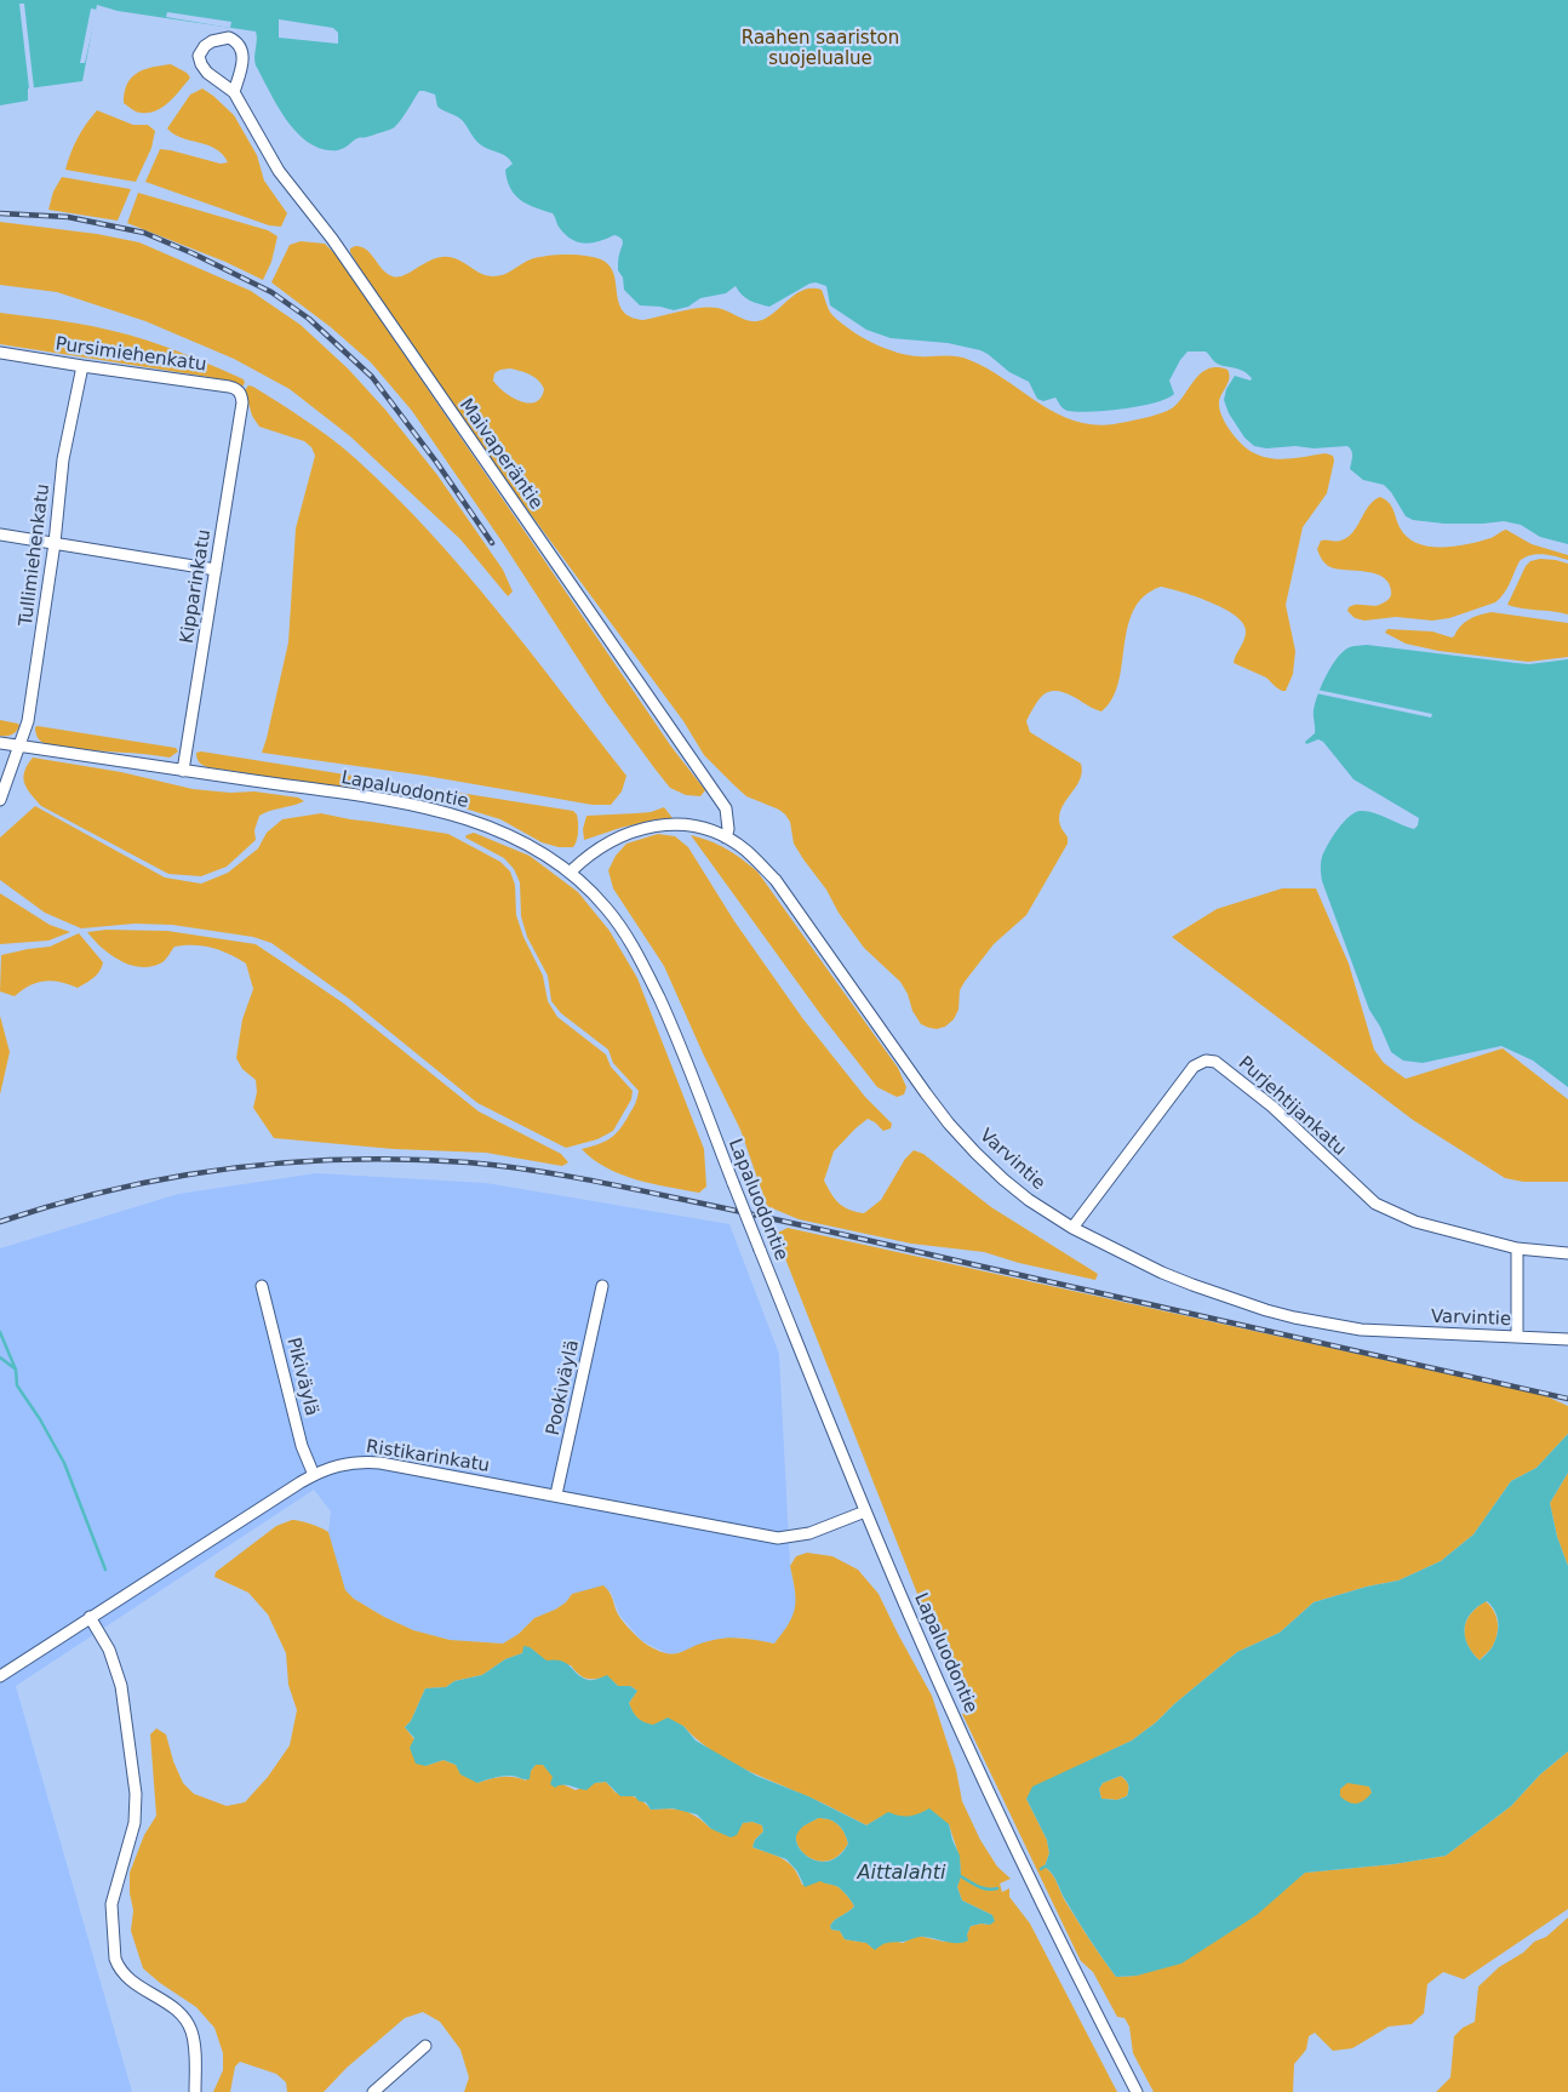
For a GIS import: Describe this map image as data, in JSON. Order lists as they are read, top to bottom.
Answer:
{
  "streets": {
    "street": [
      "Pursimiehenkatu",
      "Maivaperäntie",
      "Tullimiehenkatu",
      "Kipparinkatu",
      "Lapaluodontie",
      "Purjehtijankatu",
      "Varvintie",
      "Pikiväylä",
      "Pookiväylä",
      "Ristikarinkatu"
    ]
  },
  "crossings": [
    ["Pursimiehenkatu", "Tullimiehenkatu"],
    ["Pursimiehenkatu", "Kipparinkatu"],
    ["Maivaperäntie", "Varvintie"],
    ["Tullimiehenkatu", "Lapaluodontie"],
    ["Kipparinkatu", "Lapaluodontie"],
    ["Lapaluodontie", "Varvintie"],
    ["Lapaluodontie", "Ristikarinkatu"],
    ["Purjehtijankatu", "Varvintie"],
    ["Pikiväylä", "Ristikarinkatu"],
    ["Pookiväylä", "Ristikarinkatu"]
  ],
  "water": ["Aittalahti"],
  "parks": ["Raahen saariston suojelualue"]
}
